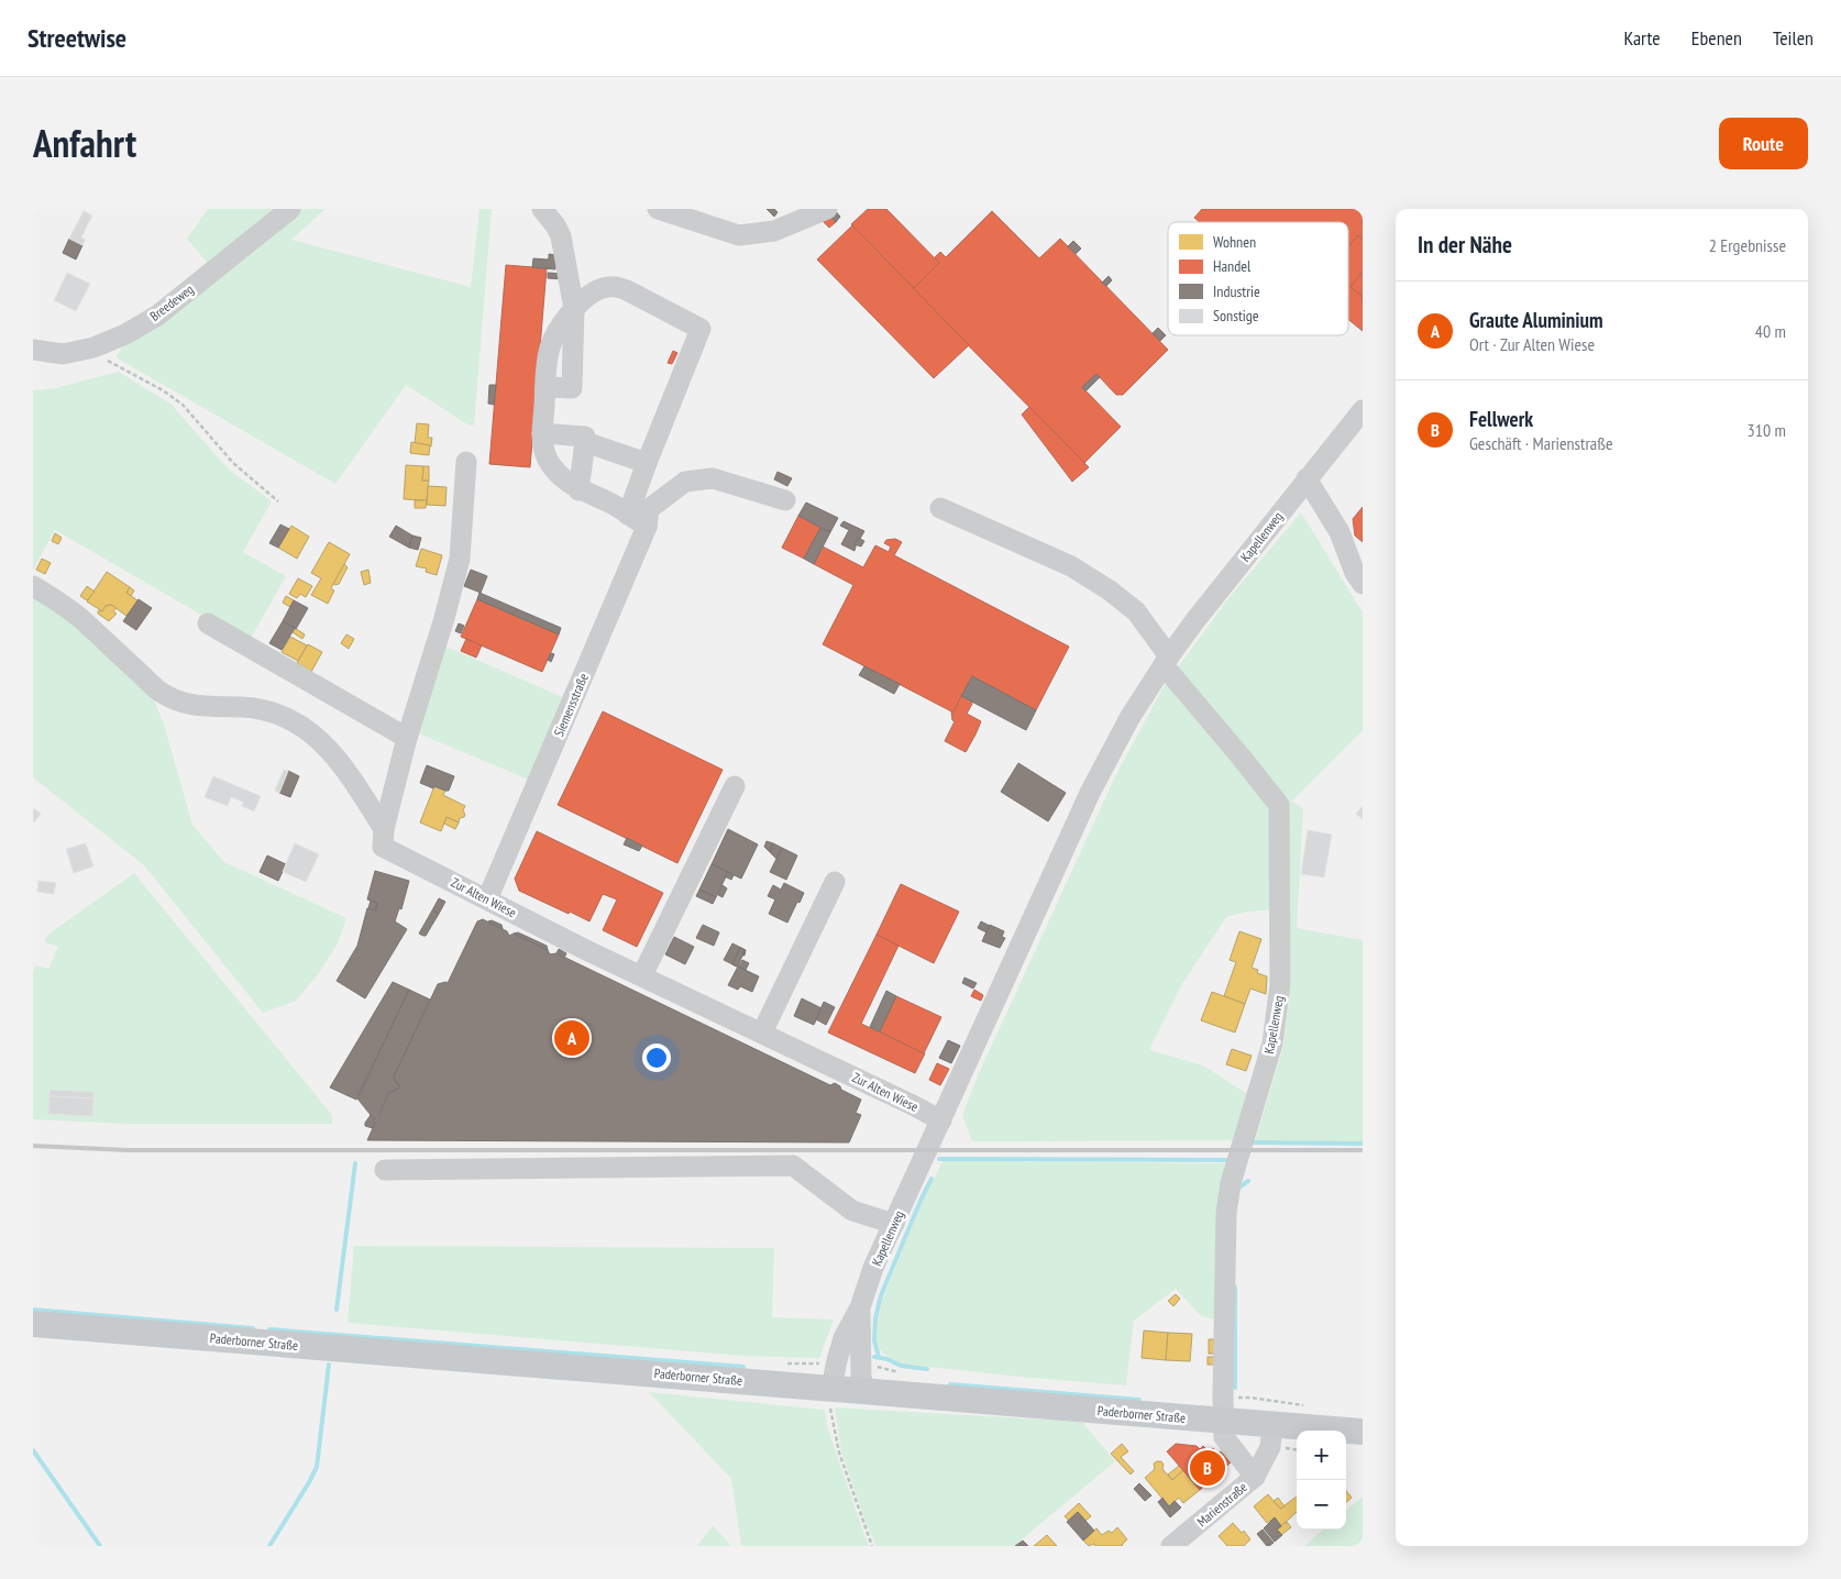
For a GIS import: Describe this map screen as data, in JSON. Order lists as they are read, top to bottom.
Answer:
{
  "streets": {
    "main road": ["Paderborner Straße"],
    "street": [
      "Breedeweg",
      "Kapellenweg",
      "Siemensstraße",
      "Zur Alten Wiese",
      "Marienstraße"
    ]
  },
  "crossings": [
    ["Kapellenweg", "Zur Alten Wiese"],
    ["Kapellenweg", "Paderborner Straße"],
    ["Kapellenweg", "Marienstraße"],
    ["Siemensstraße", "Zur Alten Wiese"],
    ["Paderborner Straße", "Marienstraße"]
  ],
  "legend": [
    "Wohnen",
    "Handel",
    "Industrie",
    "Sonstige"
  ],
  "page": {
    "header": "Streetwise",
    "nav": ["Karte", "Ebenen", "Teilen"],
    "title": "Anfahrt",
    "buttons": "Route",
    "heading": ["In der Nähe", "2 Ergebnisse"],
    "list": [
      {
        "mark": "A",
        "name": "Graute Aluminium",
        "note": "Ort · Zur Alten Wiese",
        "value": "40 m"
      },
      {
        "mark": "B",
        "name": "Fellwerk",
        "note": "Geschäft · Marienstraße",
        "value": "310 m"
      }
    ],
    "pins": ["A", "B"],
    "map_buttons": ["+", "−"]
  }
}
